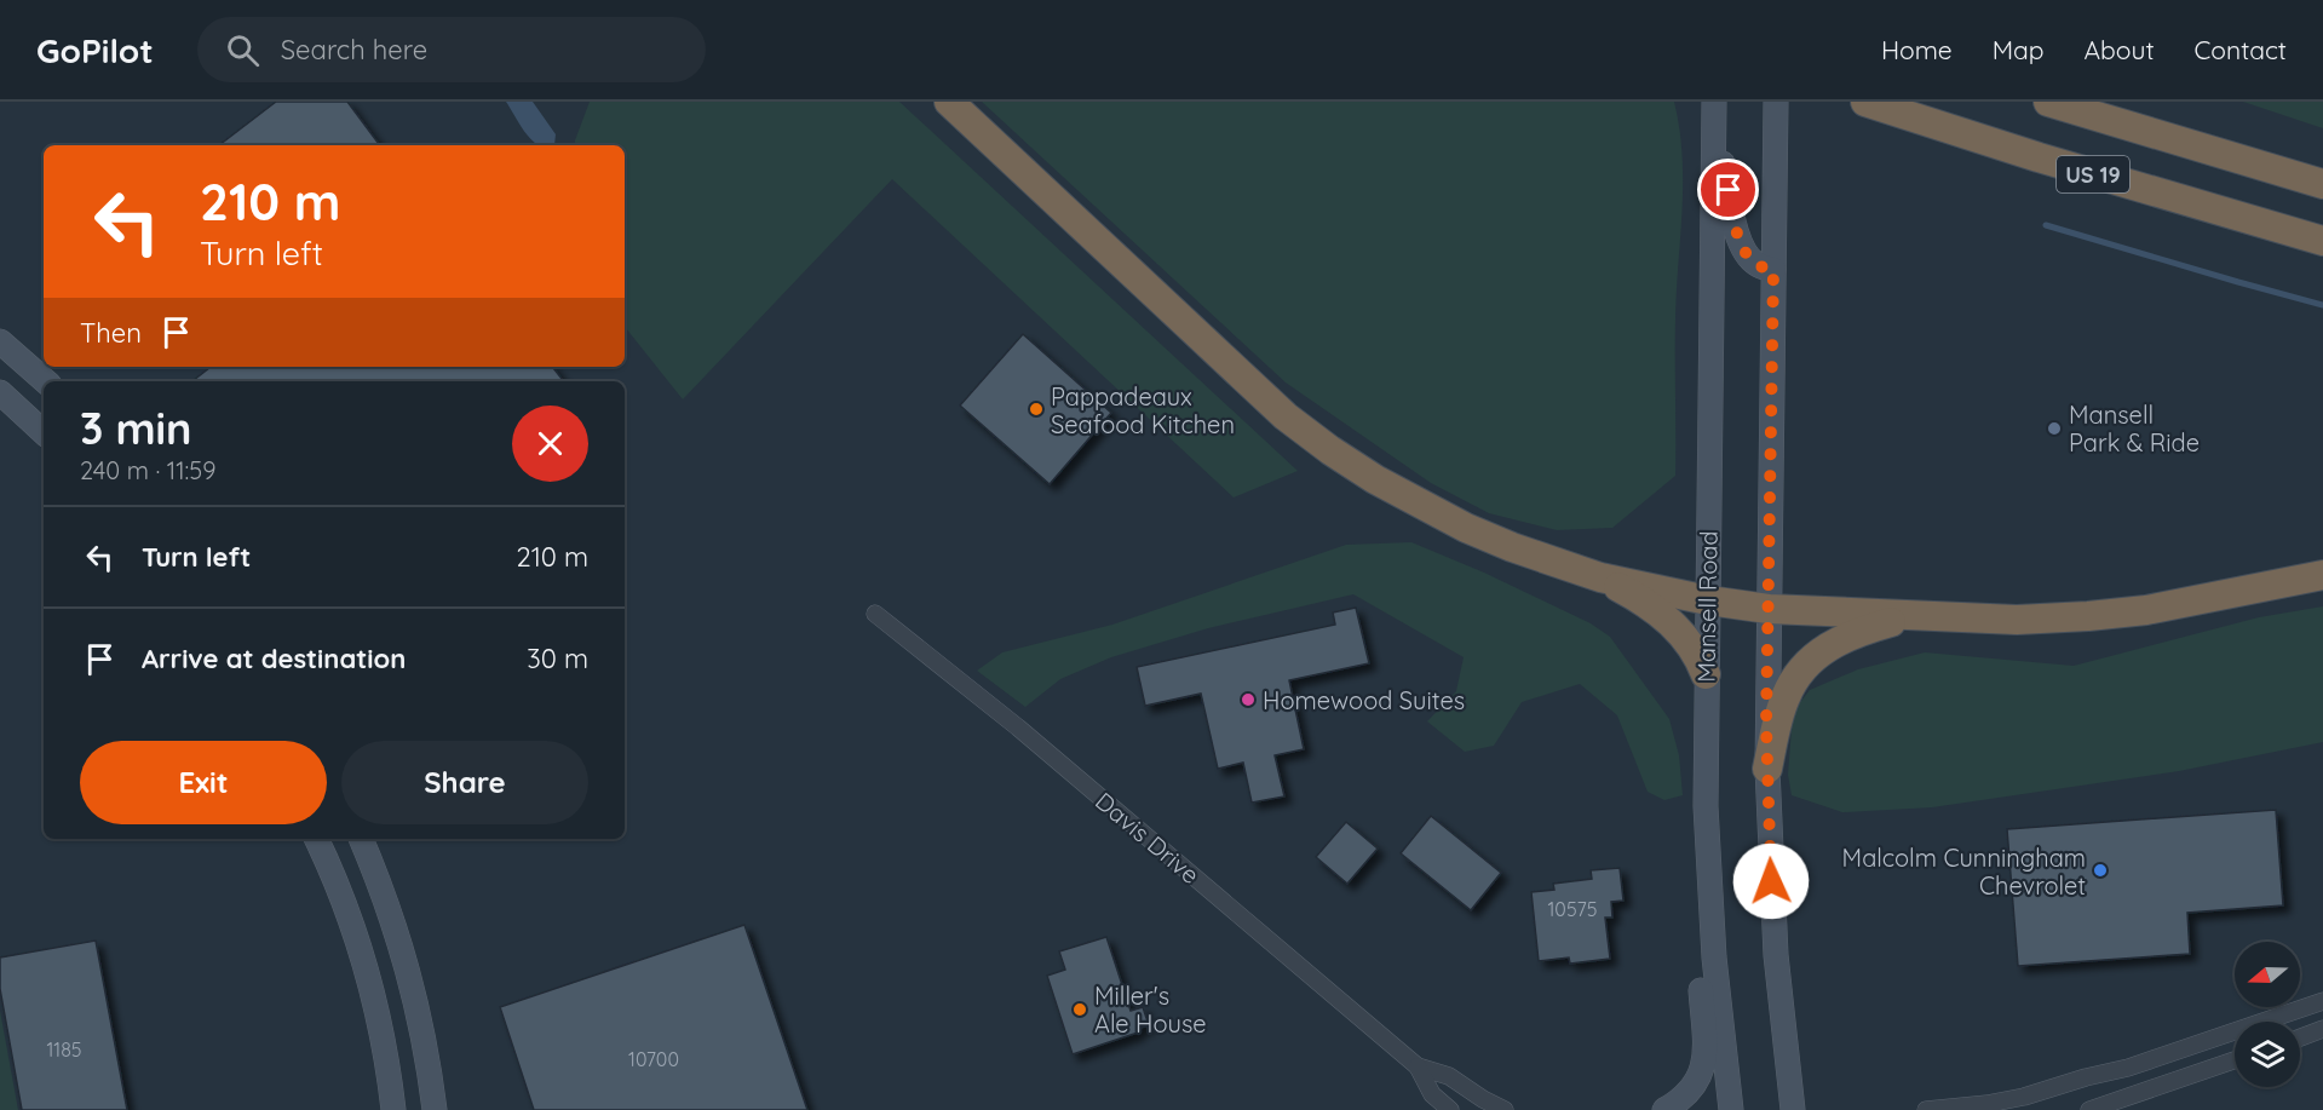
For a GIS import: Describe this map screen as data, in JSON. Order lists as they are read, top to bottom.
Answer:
{
  "streets": {
    "highway": ["US 19"],
    "main road": ["Mansell Road"],
    "street": ["Davis Drive"]
  },
  "places": [
    "Pappadeaux Seafood Kitchen",
    "Mansell Park & Ride",
    "Homewood Suites",
    "Malcolm Cunningham Chevrolet",
    "Miller's Ale House"
  ],
  "house_numbers": ["10575", "1185", "10700"],
  "north": "left",
  "page": {
    "header": "GoPilot",
    "search": "Search here",
    "nav": [
      "Home",
      "Map",
      "About",
      "Contact"
    ],
    "turn": ["210 m", "Turn left"],
    "then": "Then",
    "heading": ["3 min", "240 m · 11:59"],
    "list": [
      {
        "name": "Turn left",
        "value": "210 m"
      },
      {
        "name": "Arrive at destination",
        "value": "30 m"
      }
    ],
    "buttons": ["Exit", "Share"]
  }
}
